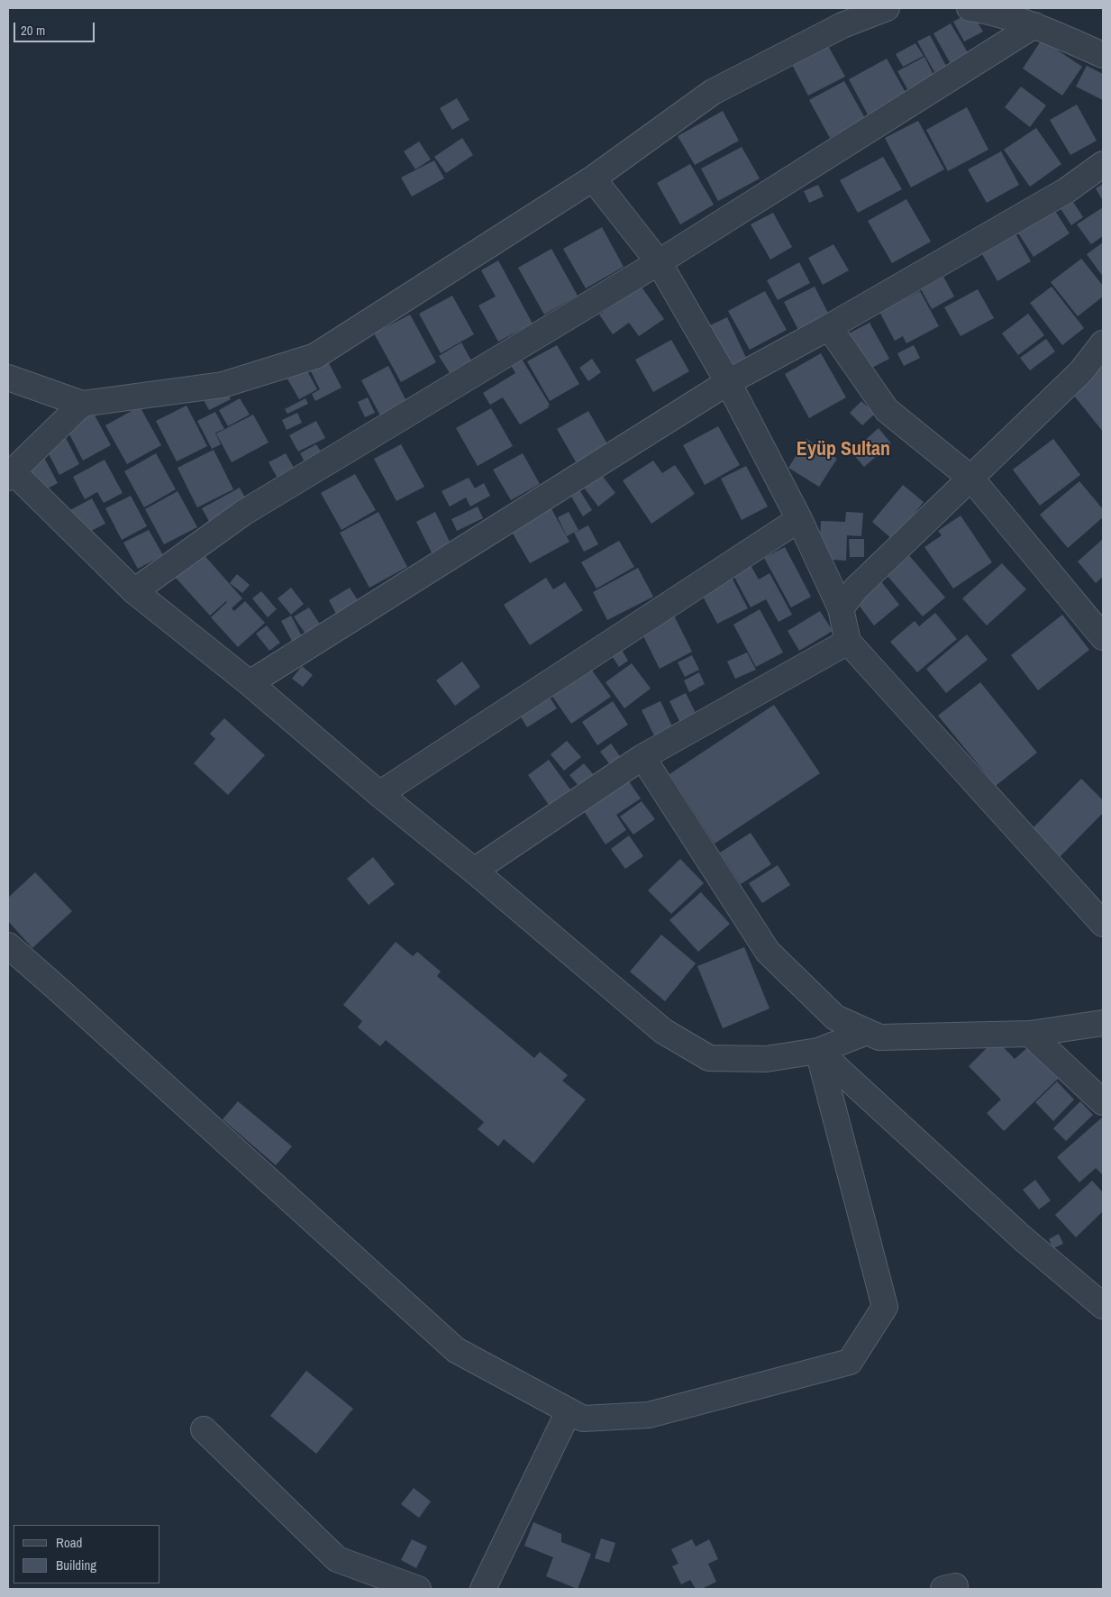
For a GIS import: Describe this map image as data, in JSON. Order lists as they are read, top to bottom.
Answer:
{
  "districts": ["Eyüp Sultan"],
  "legend": ["Road", "Building"],
  "scale_bar": "20 m"
}
